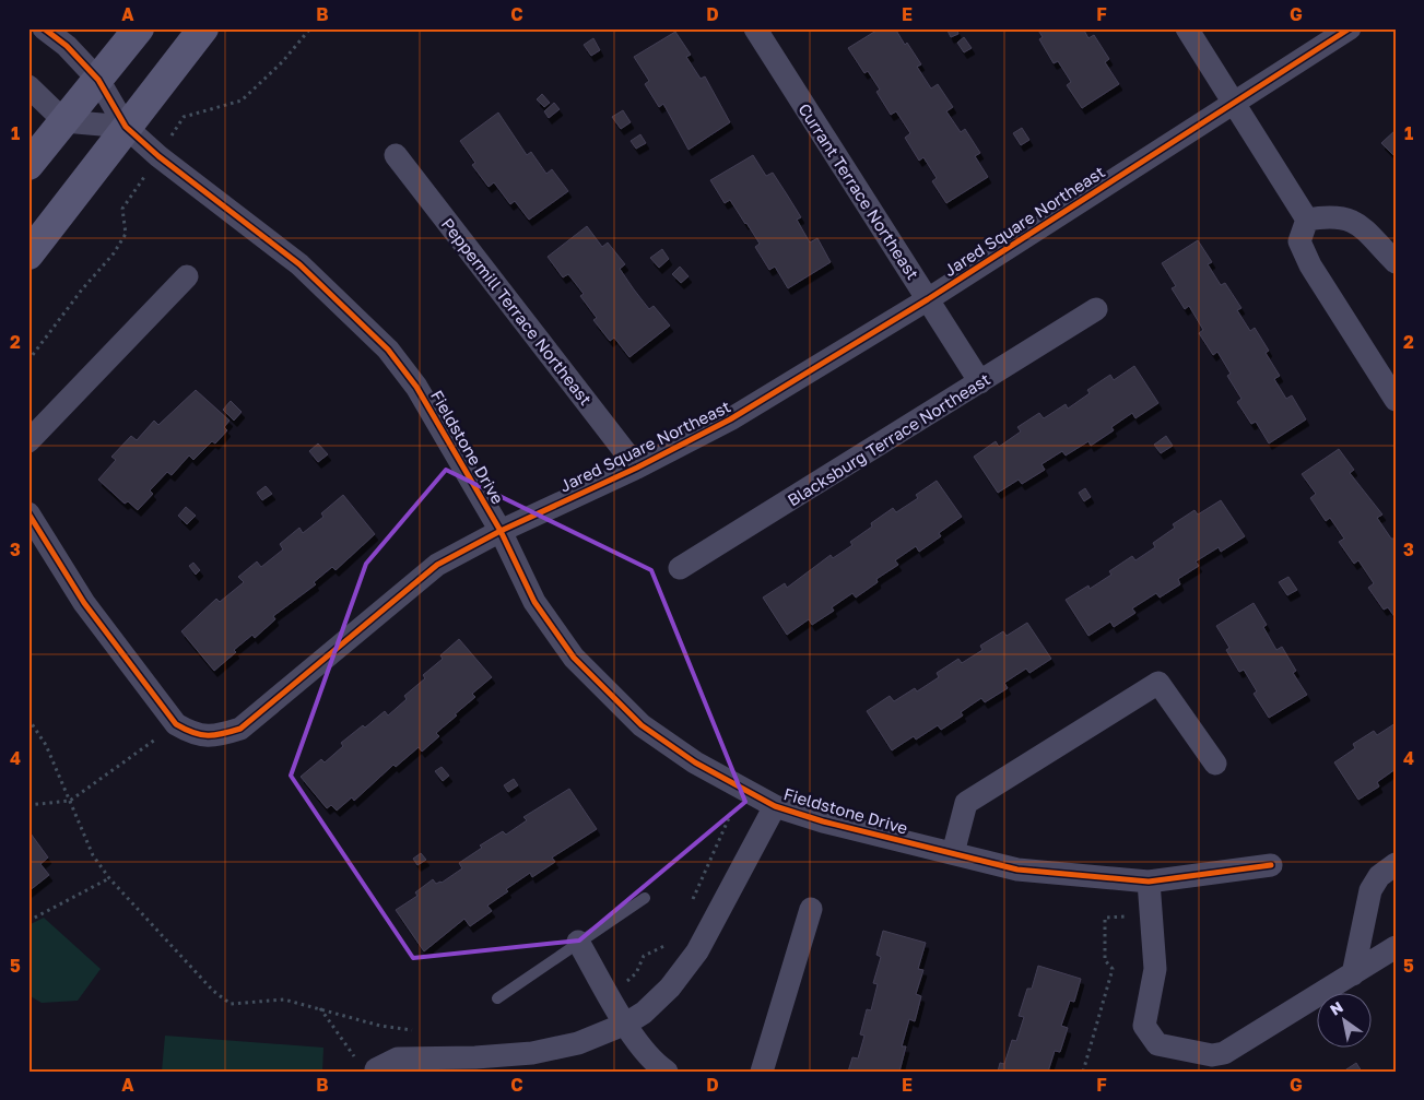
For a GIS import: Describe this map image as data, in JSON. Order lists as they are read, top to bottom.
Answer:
{
  "streets": {
    "street": [
      "Currant Terrace Northeast",
      "Jared Square Northeast",
      "Peppermill Terrace Northeast",
      "Blacksburg Terrace Northeast",
      "Fieldstone Drive"
    ]
  },
  "crossings": [
    ["Currant Terrace Northeast", "Jared Square Northeast"],
    ["Currant Terrace Northeast", "Blacksburg Terrace Northeast"],
    ["Jared Square Northeast", "Peppermill Terrace Northeast"],
    ["Jared Square Northeast", "Fieldstone Drive"]
  ],
  "north": "top left",
  "grid": {
    "columns": [
      "A",
      "B",
      "C",
      "D",
      "E",
      "F",
      "G"
    ],
    "rows": [
      "1",
      "2",
      "3",
      "4",
      "5"
    ]
  }
}
